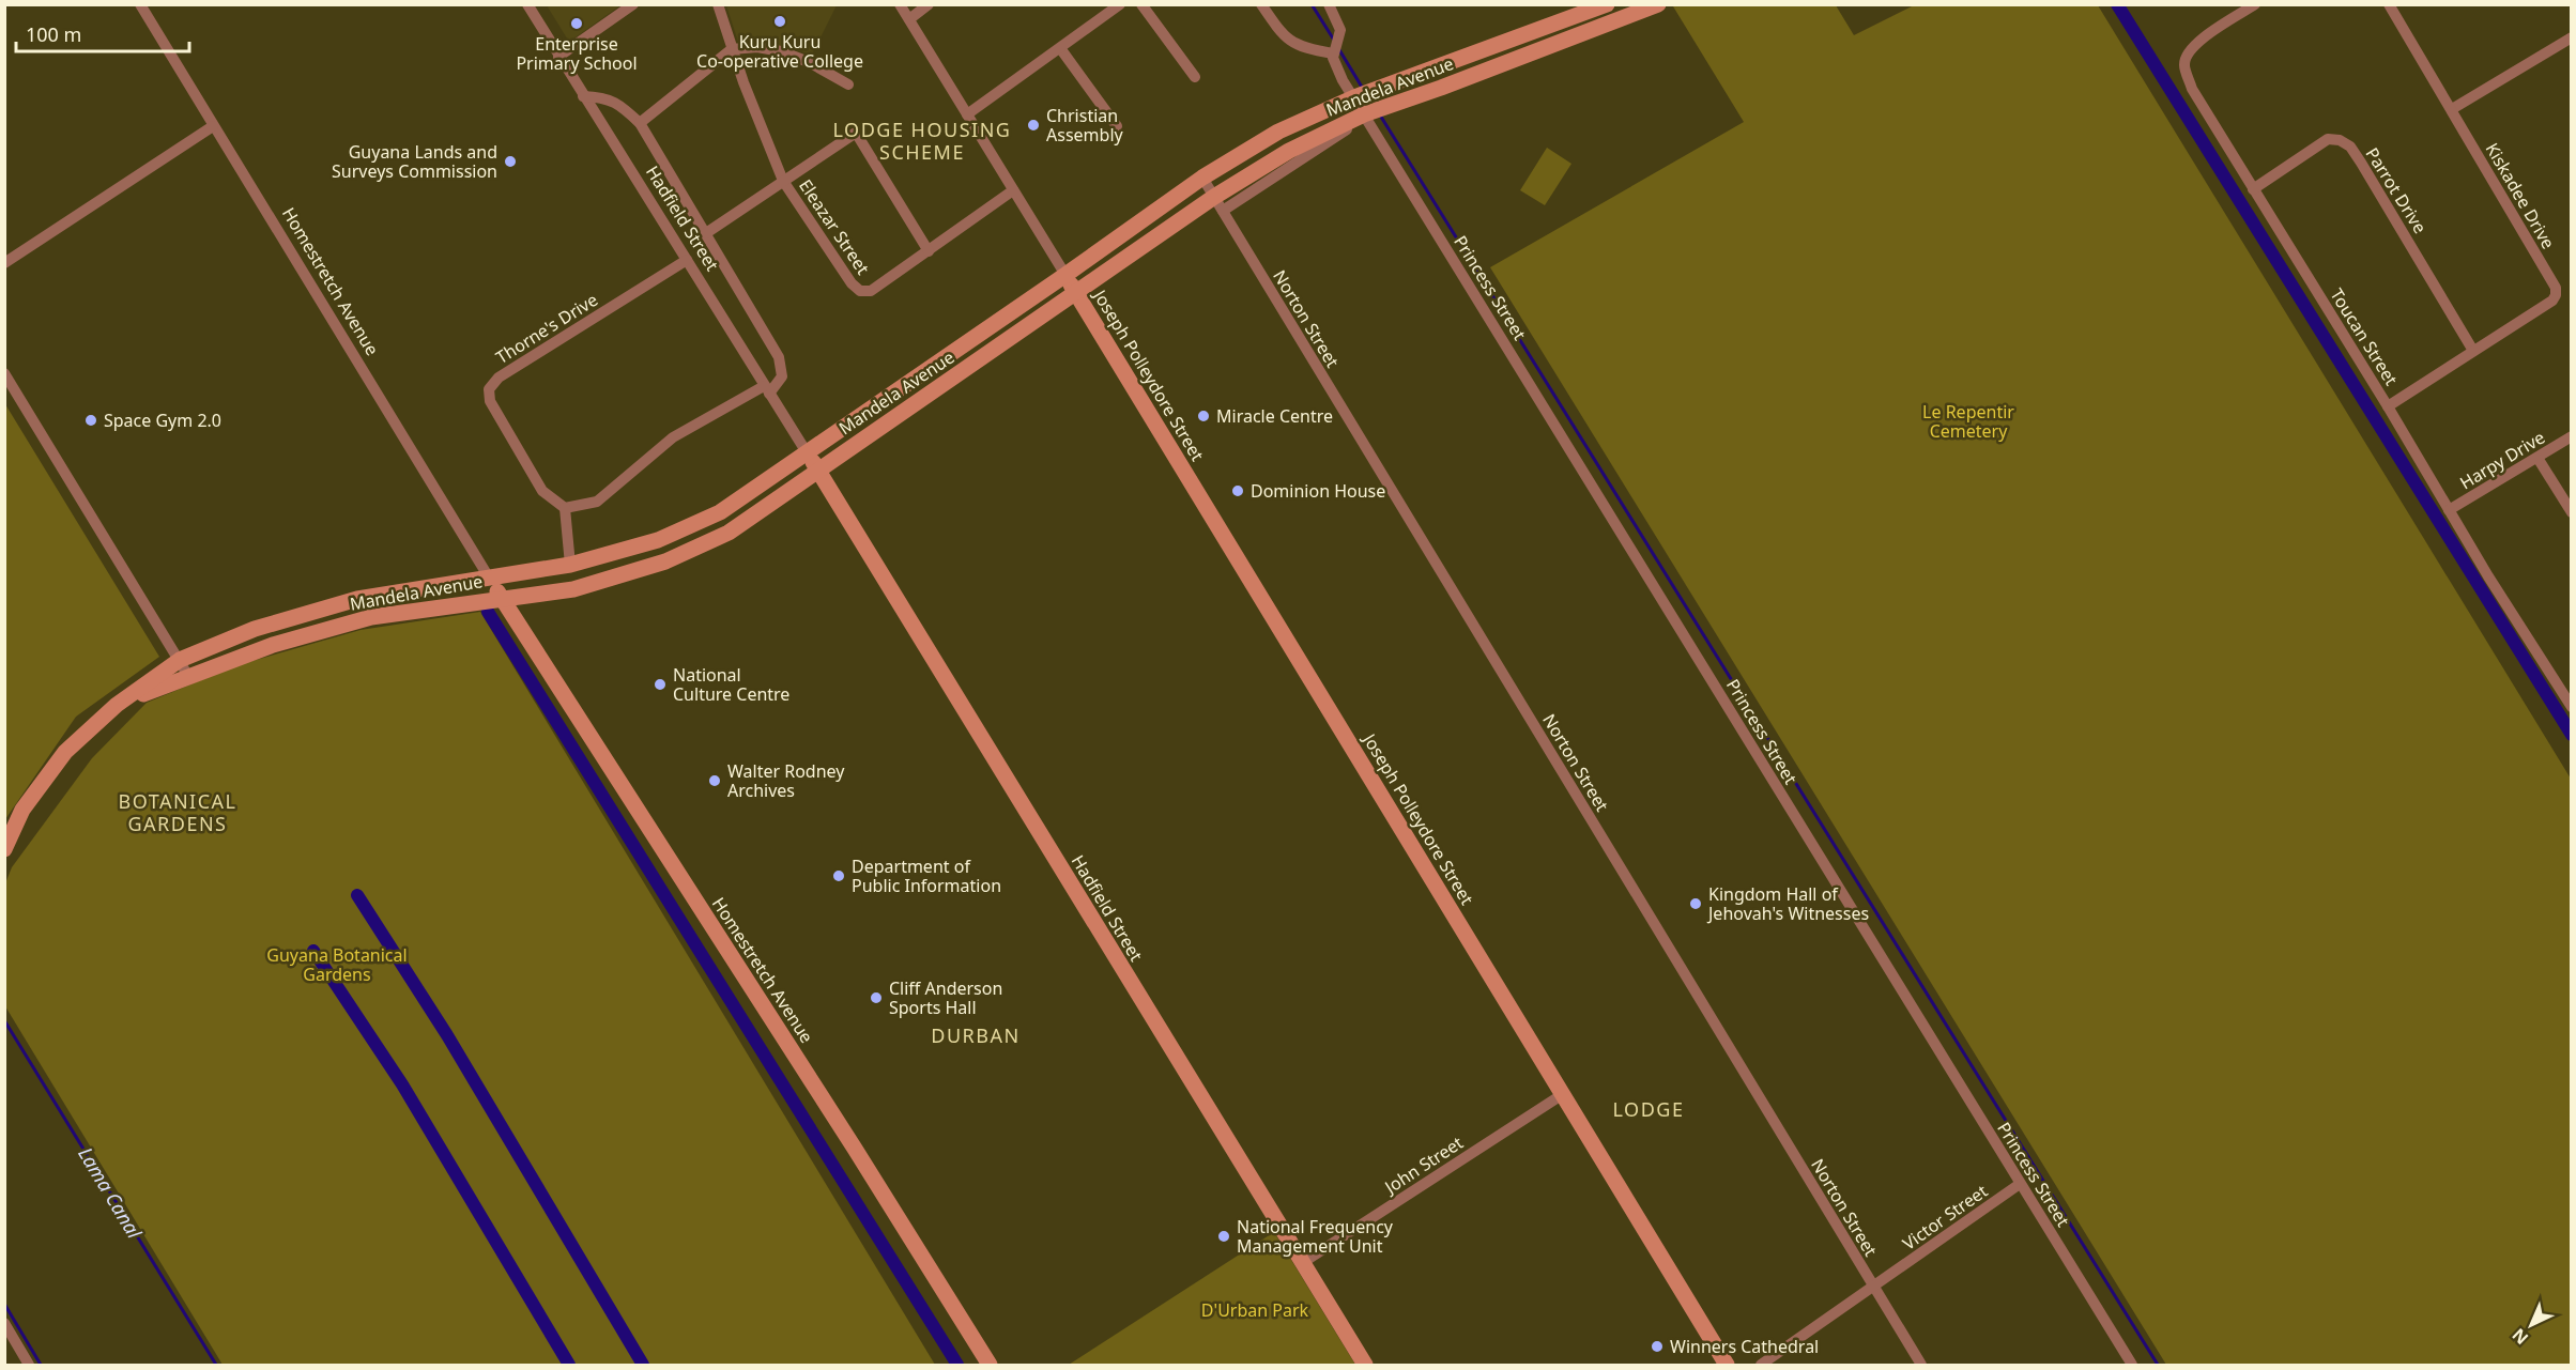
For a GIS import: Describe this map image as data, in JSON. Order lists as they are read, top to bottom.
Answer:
{
  "streets": {
    "main road": [
      "Mandela Avenue",
      "Hadfield Street",
      "Homestretch Avenue",
      "Joseph Polleydore Street"
    ],
    "street": [
      "Parrot Drive",
      "Kiskadee Drive",
      "Eleazar Street",
      "Princess Street",
      "Norton Street",
      "Thorne's Drive",
      "Toucan Street",
      "Harpy Drive",
      "John Street",
      "Victor Street"
    ]
  },
  "crossings": [
    ["Mandela Avenue", "Hadfield Street"],
    ["Mandela Avenue", "Homestretch Avenue"],
    ["Mandela Avenue", "Princess Street"],
    ["Mandela Avenue", "Norton Street"],
    ["Mandela Avenue", "Joseph Polleydore Street"],
    ["Parrot Drive", "Kiskadee Drive"],
    ["Parrot Drive", "Toucan Street"],
    ["Kiskadee Drive", "Toucan Street"],
    ["Hadfield Street", "Thorne's Drive"],
    ["Hadfield Street", "John Street"],
    ["Princess Street", "Victor Street"],
    ["Norton Street", "Victor Street"],
    ["Toucan Street", "Harpy Drive"],
    ["Joseph Polleydore Street", "John Street"]
  ],
  "districts": [
    "LODGE HOUSING SCHEME",
    "BOTANICAL GARDENS",
    "DURBAN",
    "LODGE"
  ],
  "water": ["Lama Canal"],
  "parks": ["Le Repentir Cemetery", "Guyana Botanical Gardens", "D'Urban Park"],
  "places": [
    "Kuru Kuru Co-operative College",
    "Enterprise Primary School",
    "Christian Assembly",
    "Guyana Lands and Surveys Commission",
    "Miracle Centre",
    "Space Gym 2.0",
    "Dominion House",
    "National Culture Centre",
    "Walter Rodney Archives",
    "Department of Public Information",
    "Kingdom Hall of Jehovah's Witnesses",
    "Cliff Anderson Sports Hall",
    "National Frequency Management Unit",
    "Winners Cathedral"
  ],
  "scale_bar": "100 m",
  "north": "bottom left"
}
